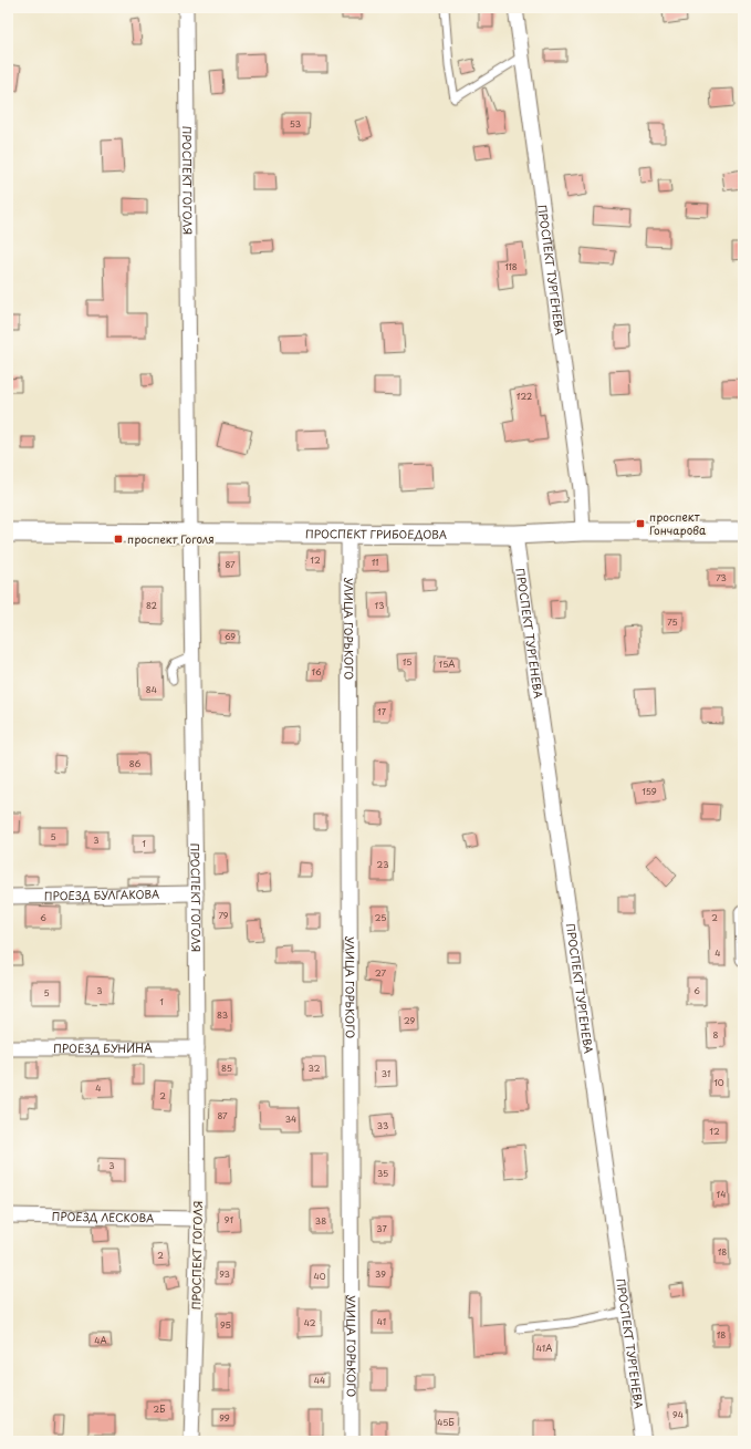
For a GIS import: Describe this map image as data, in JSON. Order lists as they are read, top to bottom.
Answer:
{
  "streets": {
    "street": [
      "ПРОСПЕКТ ГОГОЛЯ",
      "ПРОСПЕКТ ТУРГЕНЕВА",
      "ПРОСПЕКТ ГРИБОЕДОВА",
      "УЛИЦА ГОРЬКОГО",
      "ПРОЕЗД БУЛГАКОВА",
      "ПРОЕЗД БУНИНА",
      "ПРОЕЗД ЛЕСКОВА"
    ]
  },
  "crossings": [
    ["ПРОСПЕКТ ГОГОЛЯ", "ПРОСПЕКТ ГРИБОЕДОВА"],
    ["ПРОСПЕКТ ГОГОЛЯ", "ПРОЕЗД БУЛГАКОВА"],
    ["ПРОСПЕКТ ГОГОЛЯ", "ПРОЕЗД БУНИНА"],
    ["ПРОСПЕКТ ГОГОЛЯ", "ПРОЕЗД ЛЕСКОВА"],
    ["ПРОСПЕКТ ТУРГЕНЕВА", "ПРОСПЕКТ ГРИБОЕДОВА"],
    ["ПРОСПЕКТ ГРИБОЕДОВА", "УЛИЦА ГОРЬКОГО"]
  ],
  "places": {
    "transit": ["проспект Гончарова", "проспект Гоголя"]
  },
  "house_numbers": [
    "53",
    "118",
    "122",
    "12",
    "11",
    "87",
    "73",
    "82",
    "13",
    "75",
    "69",
    "15",
    "15А",
    "16",
    "84",
    "17",
    "86",
    "159",
    "5",
    "3",
    "1",
    "23",
    "79",
    "6",
    "25",
    "2",
    "4",
    "27",
    "3",
    "6",
    "5",
    "1",
    "83",
    "29",
    "8",
    "85",
    "32",
    "31",
    "10",
    "4",
    "2",
    "87",
    "34",
    "33",
    "12",
    "3",
    "35",
    "14",
    "91",
    "38",
    "37",
    "18",
    "2",
    "93",
    "39",
    "40",
    "41",
    "42",
    "95",
    "18",
    "4А",
    "41А",
    "44",
    "2Б",
    "94",
    "99",
    "45Б"
  ]
}
